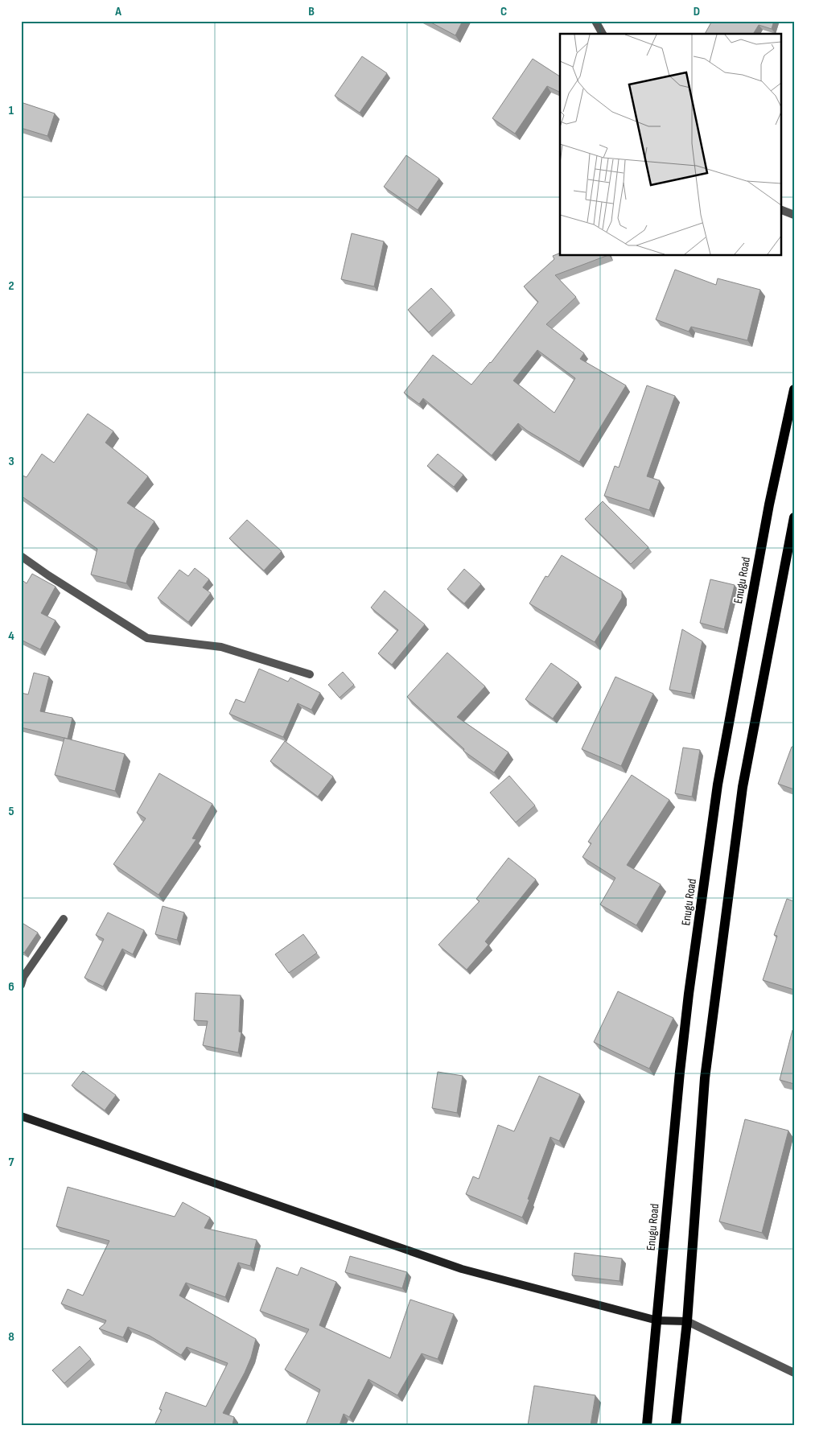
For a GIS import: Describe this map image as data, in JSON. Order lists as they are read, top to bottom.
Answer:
{
  "streets": {
    "main road": ["Enugu Road"]
  },
  "grid": {
    "columns": [
      "A",
      "B",
      "C",
      "D"
    ],
    "rows": [
      "1",
      "2",
      "3",
      "4",
      "5",
      "6",
      "7",
      "8"
    ]
  }
}
